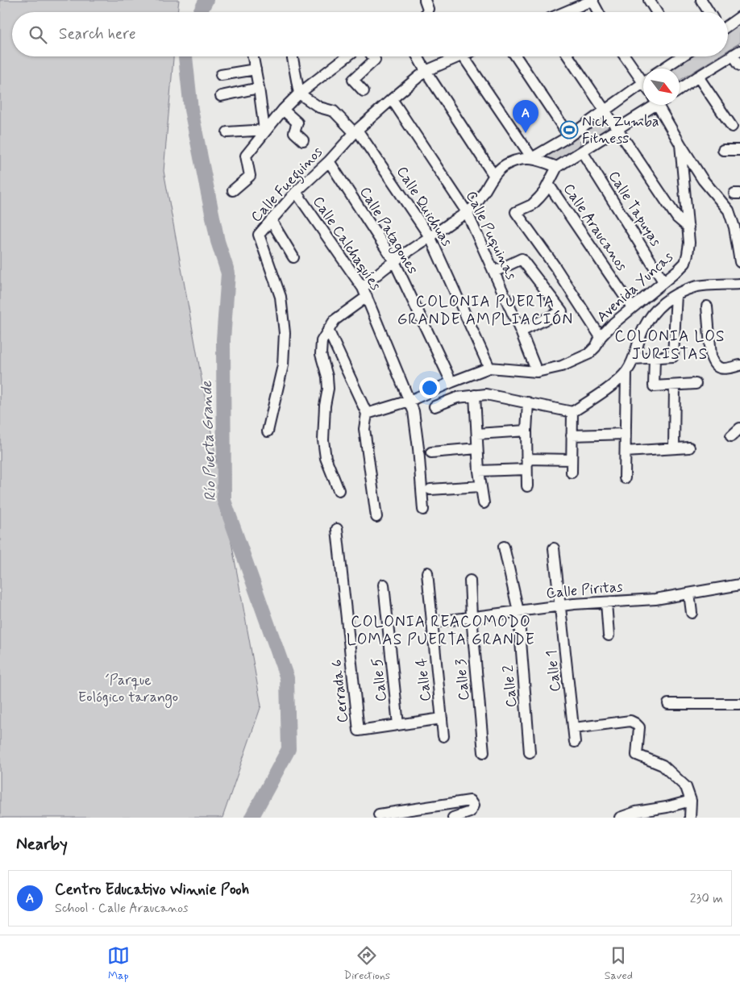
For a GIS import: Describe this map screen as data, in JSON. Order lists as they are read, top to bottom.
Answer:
{
  "streets": {
    "street": [
      "Calle Fueguinos",
      "Calle Quichuas",
      "Calle Tapuyas",
      "Calle Araucanos",
      "Calle Patagones",
      "Calle Puquinas",
      "Calle Calchaquíes",
      "Avenida Yuncas",
      "Calle Piritas",
      "Calle 1",
      "Calle 5",
      "Calle 4",
      "Calle 3",
      "Calle 2",
      "Cerrada 6"
    ]
  },
  "crossings": [
    ["Calle Fueguinos", "Calle Quichuas"],
    ["Calle Fueguinos", "Calle Patagones"],
    ["Calle Fueguinos", "Calle Puquinas"],
    ["Calle Fueguinos", "Calle Calchaquíes"],
    ["Calle Quichuas", "Avenida Yuncas"],
    ["Calle Tapuyas", "Avenida Yuncas"],
    ["Calle Araucanos", "Avenida Yuncas"],
    ["Calle Patagones", "Avenida Yuncas"],
    ["Calle Puquinas", "Avenida Yuncas"],
    ["Calle Calchaquíes", "Avenida Yuncas"],
    ["Calle Piritas", "Calle 1"],
    ["Calle Piritas", "Calle 4"],
    ["Calle Piritas", "Calle 3"],
    ["Calle Piritas", "Calle 2"],
    ["Calle 5", "Cerrada 6"]
  ],
  "districts": ["COLONIA PUERTA GRANDE AMPLIACIÓN", "COLONIA LOS JURISTAS", "COLONIA REACOMODO LOMAS PUERTA GRANDE"],
  "water": ["Río Puerta Grande"],
  "parks": ["´Parque Eológico tarango"],
  "places": {
    "sports": ["Nick Zumba Fitness"]
  },
  "north": "bottom right",
  "page": {
    "search": "Search here",
    "pins": "A",
    "heading": "Nearby",
    "list": [
      {
        "mark": "A",
        "name": "Centro Educativo Winnie Pooh",
        "note": "School · Calle Araucanos",
        "value": "230 m"
      }
    ],
    "nav": ["Map", "Directions", "Saved"]
  }
}
